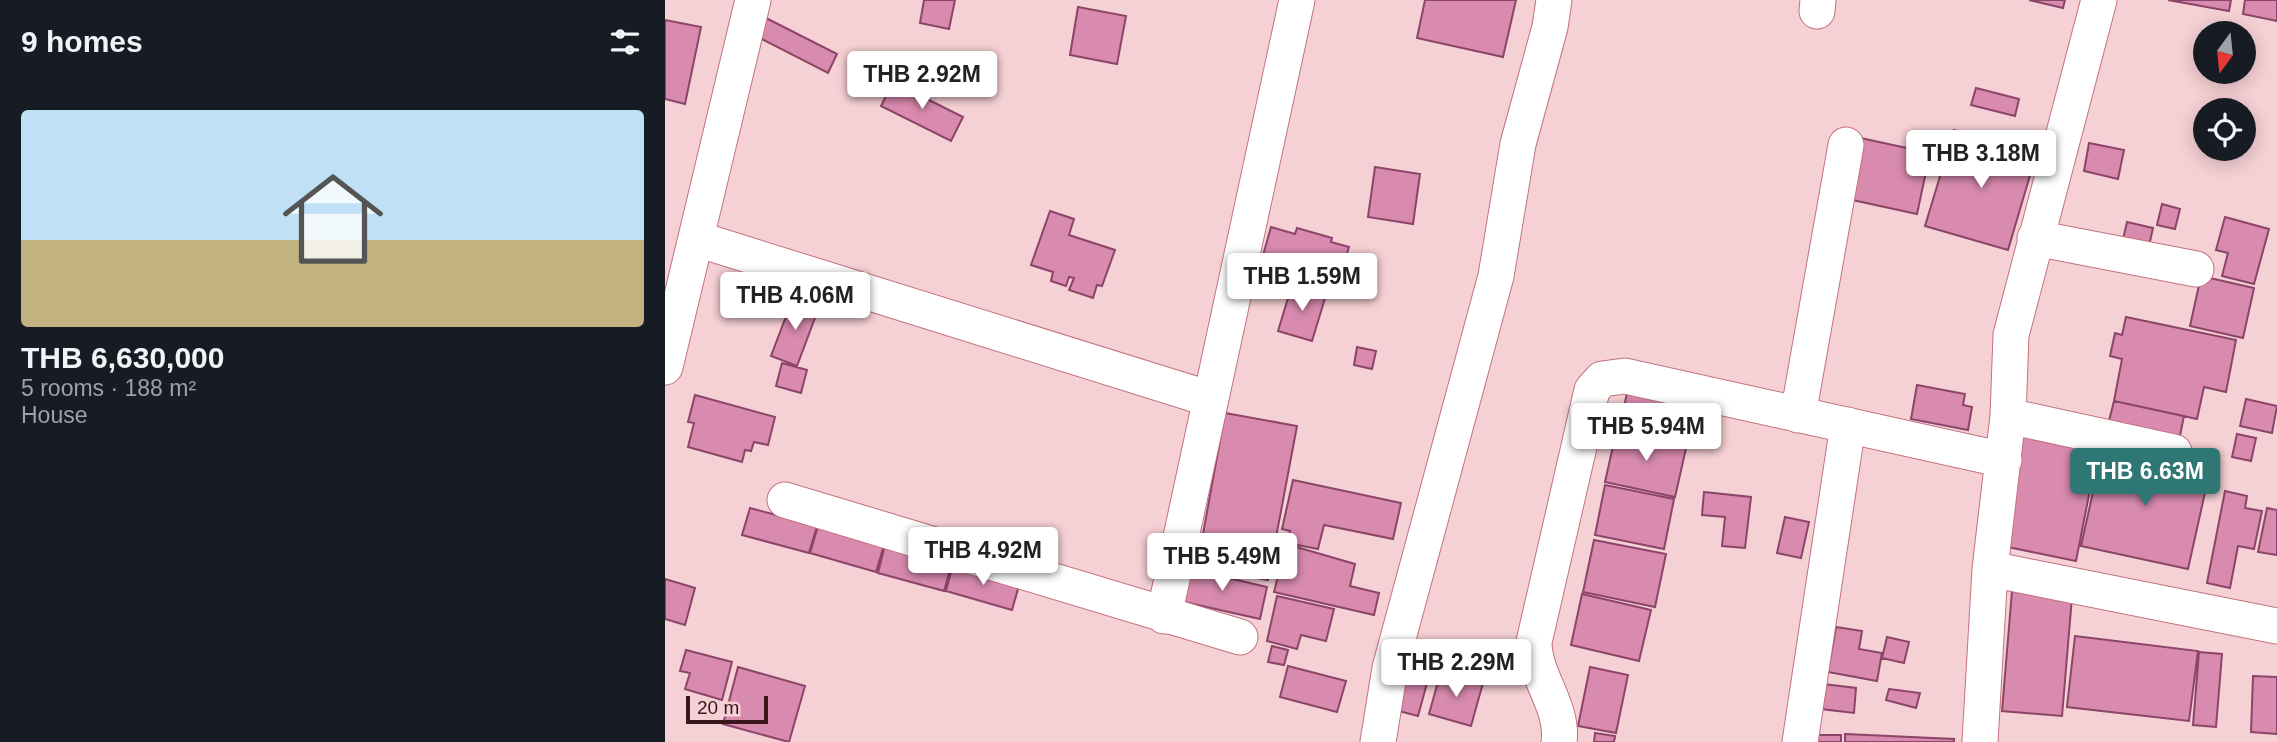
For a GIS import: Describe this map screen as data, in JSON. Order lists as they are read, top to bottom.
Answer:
{
  "scale_bar": "20 m",
  "north": "bottom",
  "page": {
    "heading": "9 homes",
    "price": [
      "THB 2.92M",
      "THB 3.18M",
      "THB 1.59M",
      "THB 4.06M",
      "THB 5.94M",
      "THB 6.63M",
      "THB 4.92M",
      "THB 5.49M",
      "THB 2.29M"
    ],
    "list": [
      {
        "name": "THB 6,630,000",
        "note": "5 rooms · 188 m² · House"
      }
    ],
    "scale": "20 m"
  }
}
